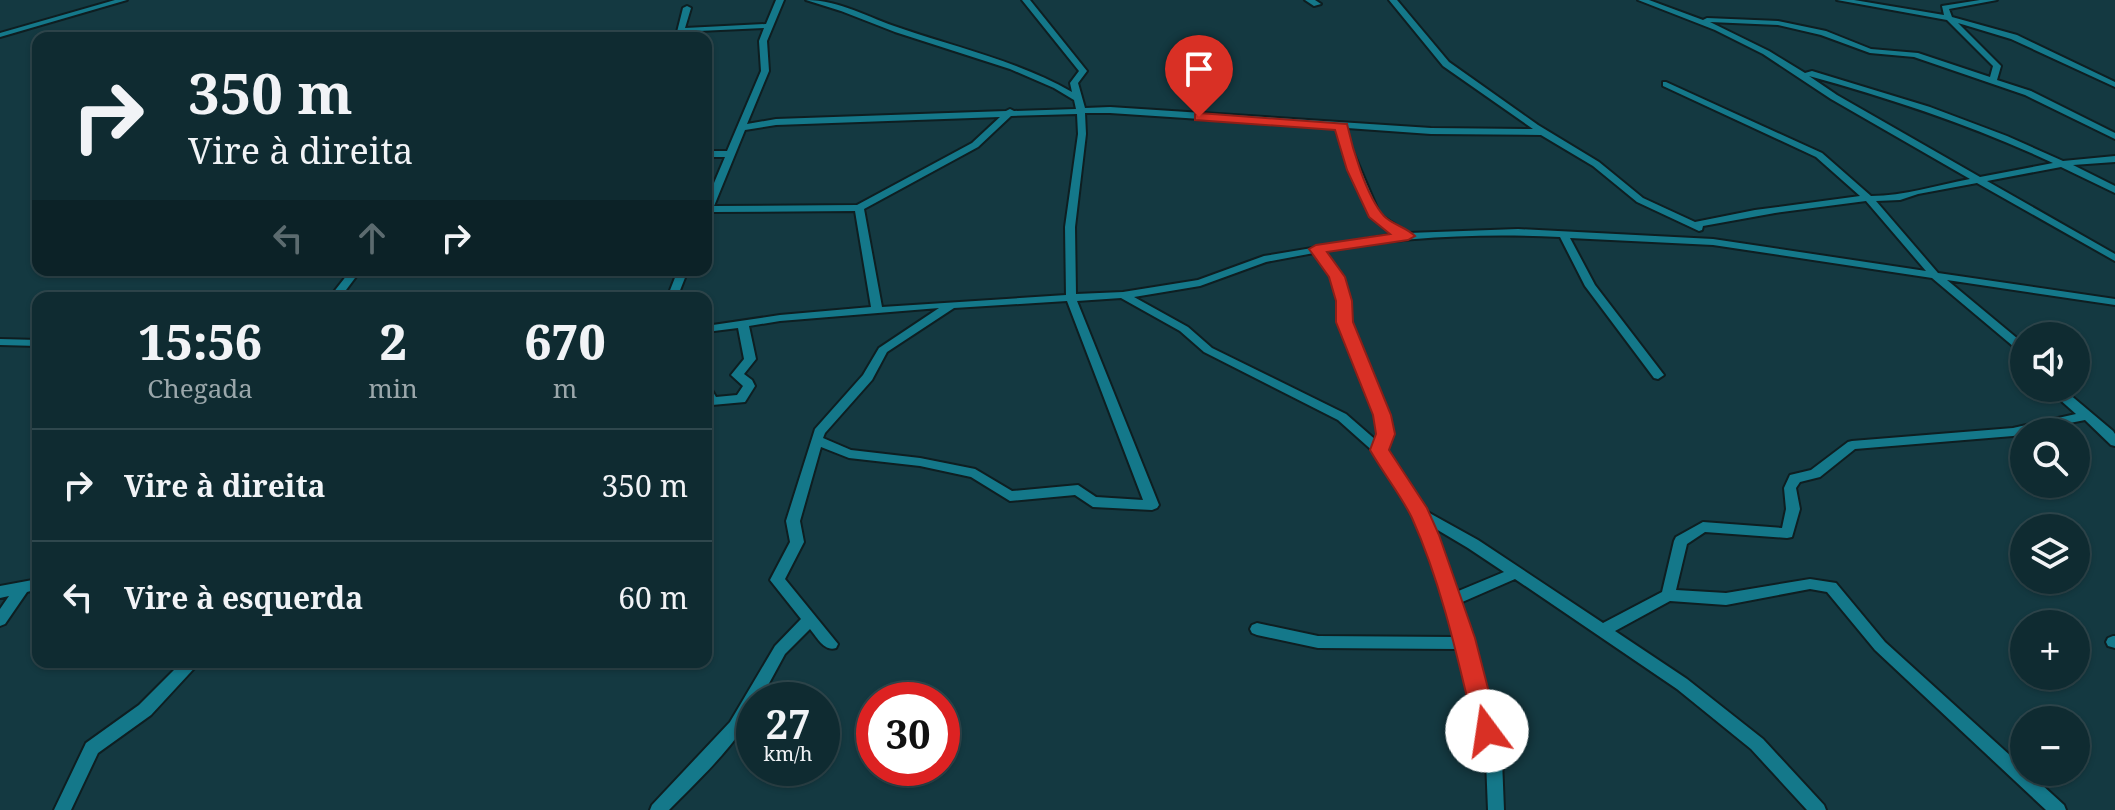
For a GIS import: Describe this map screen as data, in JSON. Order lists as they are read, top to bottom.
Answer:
{
  "page": {
    "turn": ["350 m", "Vire à direita"],
    "eta": [
      "15:56",
      "Chegada",
      "2",
      "min",
      "670",
      "m"
    ],
    "map_buttons": ["+", "−"],
    "list": [
      {
        "name": "Vire à direita",
        "value": "350 m"
      },
      {
        "name": "Vire à esquerda",
        "value": "60 m"
      }
    ],
    "speed": "27 km/h",
    "limit": "30"
  }
}
